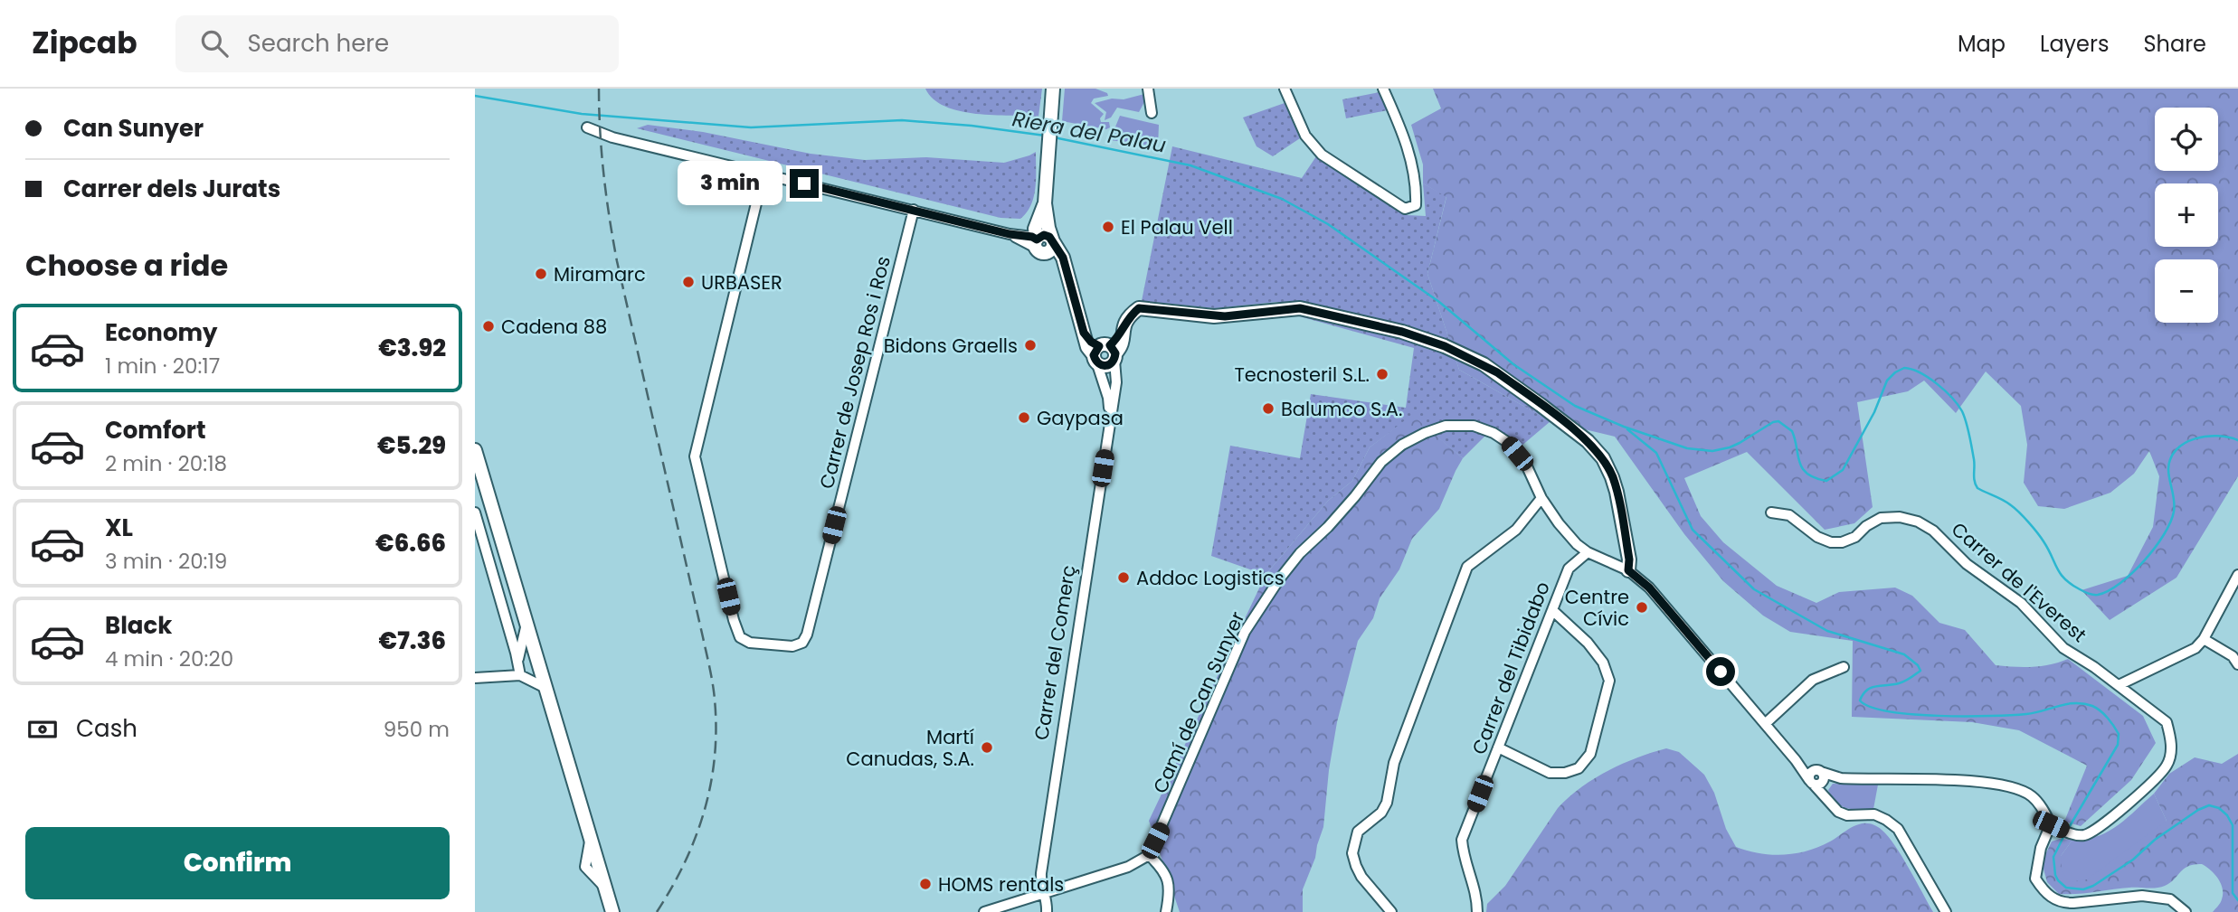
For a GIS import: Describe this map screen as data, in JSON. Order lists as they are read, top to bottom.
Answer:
{
  "streets": {
    "street": [
      "Carrer de Josep Ros i Ros",
      "Carrer de l'Everest",
      "Carrer del Comerç",
      "Carrer del Tibidabo",
      "Camí de Can Sunyer"
    ]
  },
  "water": ["Riera del Palau"],
  "places": [
    "El Palau Vell",
    "Miramarc",
    "URBASER",
    "Cadena 88",
    "Bidons Graells",
    "Tecnosteril S.L.",
    "Balumco S.A.",
    "Gaypasa",
    "Addoc Logistics",
    "Centre Cívic",
    "Martí Canudas, S.A.",
    "HOMS rentals"
  ],
  "page": {
    "header": "Zipcab",
    "search": "Search here",
    "nav": ["Map", "Layers", "Share"],
    "banner": ["Can Sunyer", "Carrer dels Jurats"],
    "map_buttons": ["+", "−"],
    "bubble": "3 min",
    "heading": "Choose a ride",
    "list": [
      {
        "name": "Economy",
        "note": "1 min · 20:17",
        "value": "€3.92"
      },
      {
        "name": "Comfort",
        "note": "2 min · 20:18",
        "value": "€5.29"
      },
      {
        "name": "XL",
        "note": "3 min · 20:19",
        "value": "€6.66"
      },
      {
        "name": "Black",
        "note": "4 min · 20:20",
        "value": "€7.36"
      }
    ],
    "pay": ["Cash", "950 m"],
    "buttons": "Confirm"
  }
}
